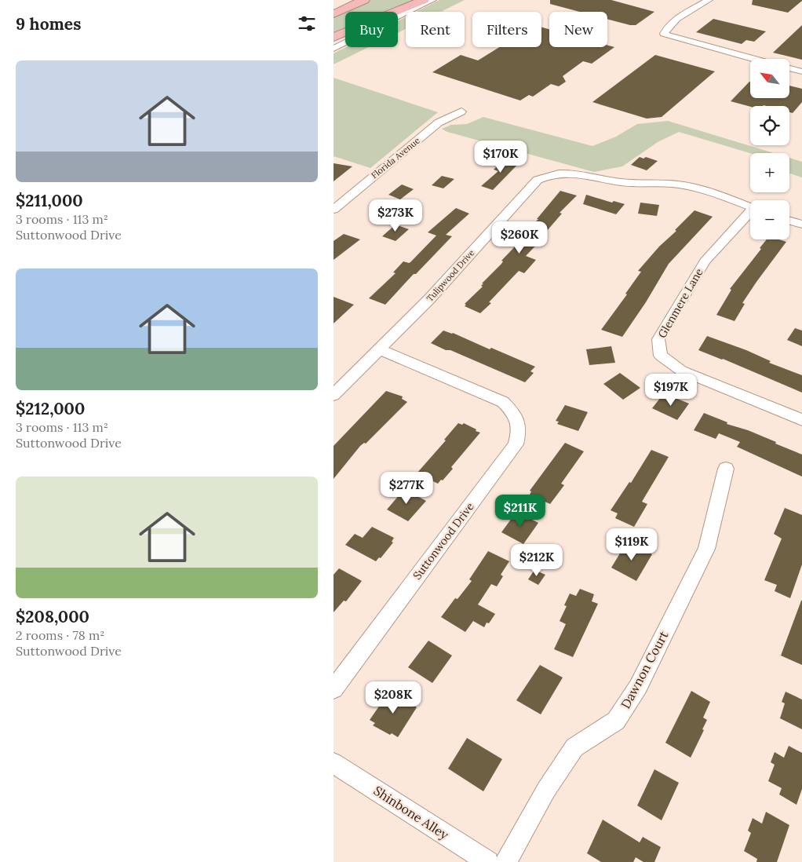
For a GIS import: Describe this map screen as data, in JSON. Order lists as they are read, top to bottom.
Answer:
{
  "streets": {
    "street": [
      "Florida Avenue",
      "Tulipwood Drive",
      "Glenmere Lane",
      "Suttonwood Drive",
      "Dawnon Court",
      "Shinbone Alley"
    ]
  },
  "crossings": [
    ["Tulipwood Drive", "Suttonwood Drive"]
  ],
  "north": "top left",
  "page": {
    "heading": "9 homes",
    "chip": [
      "Buy",
      "Rent",
      "Filters",
      "New"
    ],
    "list": [
      {
        "name": "$211,000",
        "note": "3 rooms · 113 m² · Suttonwood Drive"
      },
      {
        "name": "$212,000",
        "note": "3 rooms · 113 m² · Suttonwood Drive"
      },
      {
        "name": "$208,000",
        "note": "2 rooms · 78 m² · Suttonwood Drive"
      }
    ],
    "map_buttons": ["+", "−"],
    "price": [
      "$170K",
      "$273K",
      "$260K",
      "$197K",
      "$277K",
      "$211K",
      "$119K",
      "$212K",
      "$208K"
    ]
  }
}
